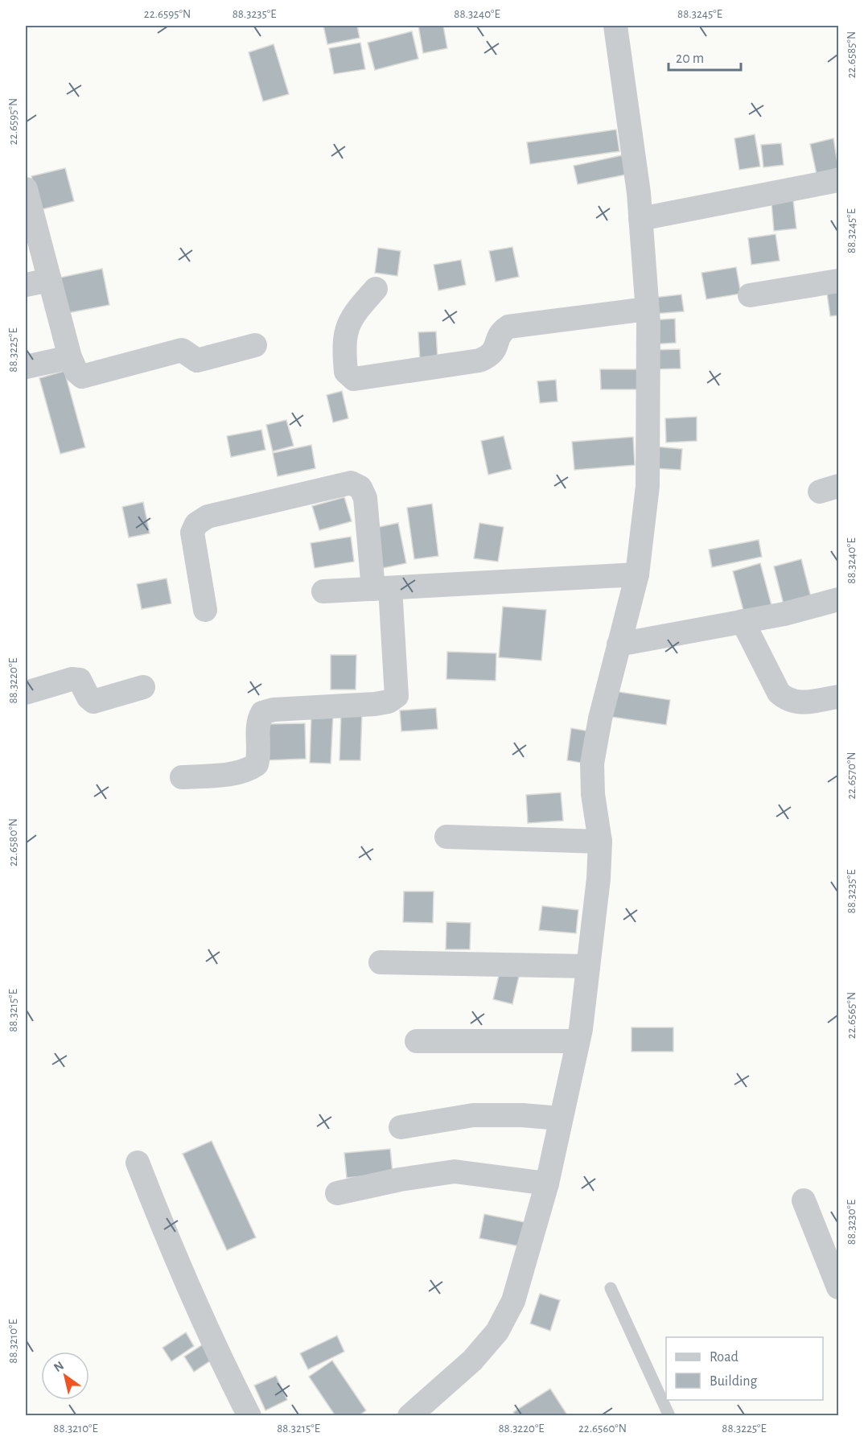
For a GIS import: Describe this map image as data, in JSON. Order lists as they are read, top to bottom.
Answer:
{
  "legend": ["Road", "Building"],
  "scale_bar": "20 m",
  "north": "top left",
  "coordinates": [
    "22.6595°N",
    "88.3235°E",
    "88.3240°E",
    "88.3245°E",
    "22.6585°N",
    "88.3225°E",
    "88.3220°E",
    "22.6570°N",
    "22.6580°N",
    "88.3215°E",
    "22.6565°N",
    "88.3230°E",
    "88.3210°E",
    "22.6560°N"
  ]
}
